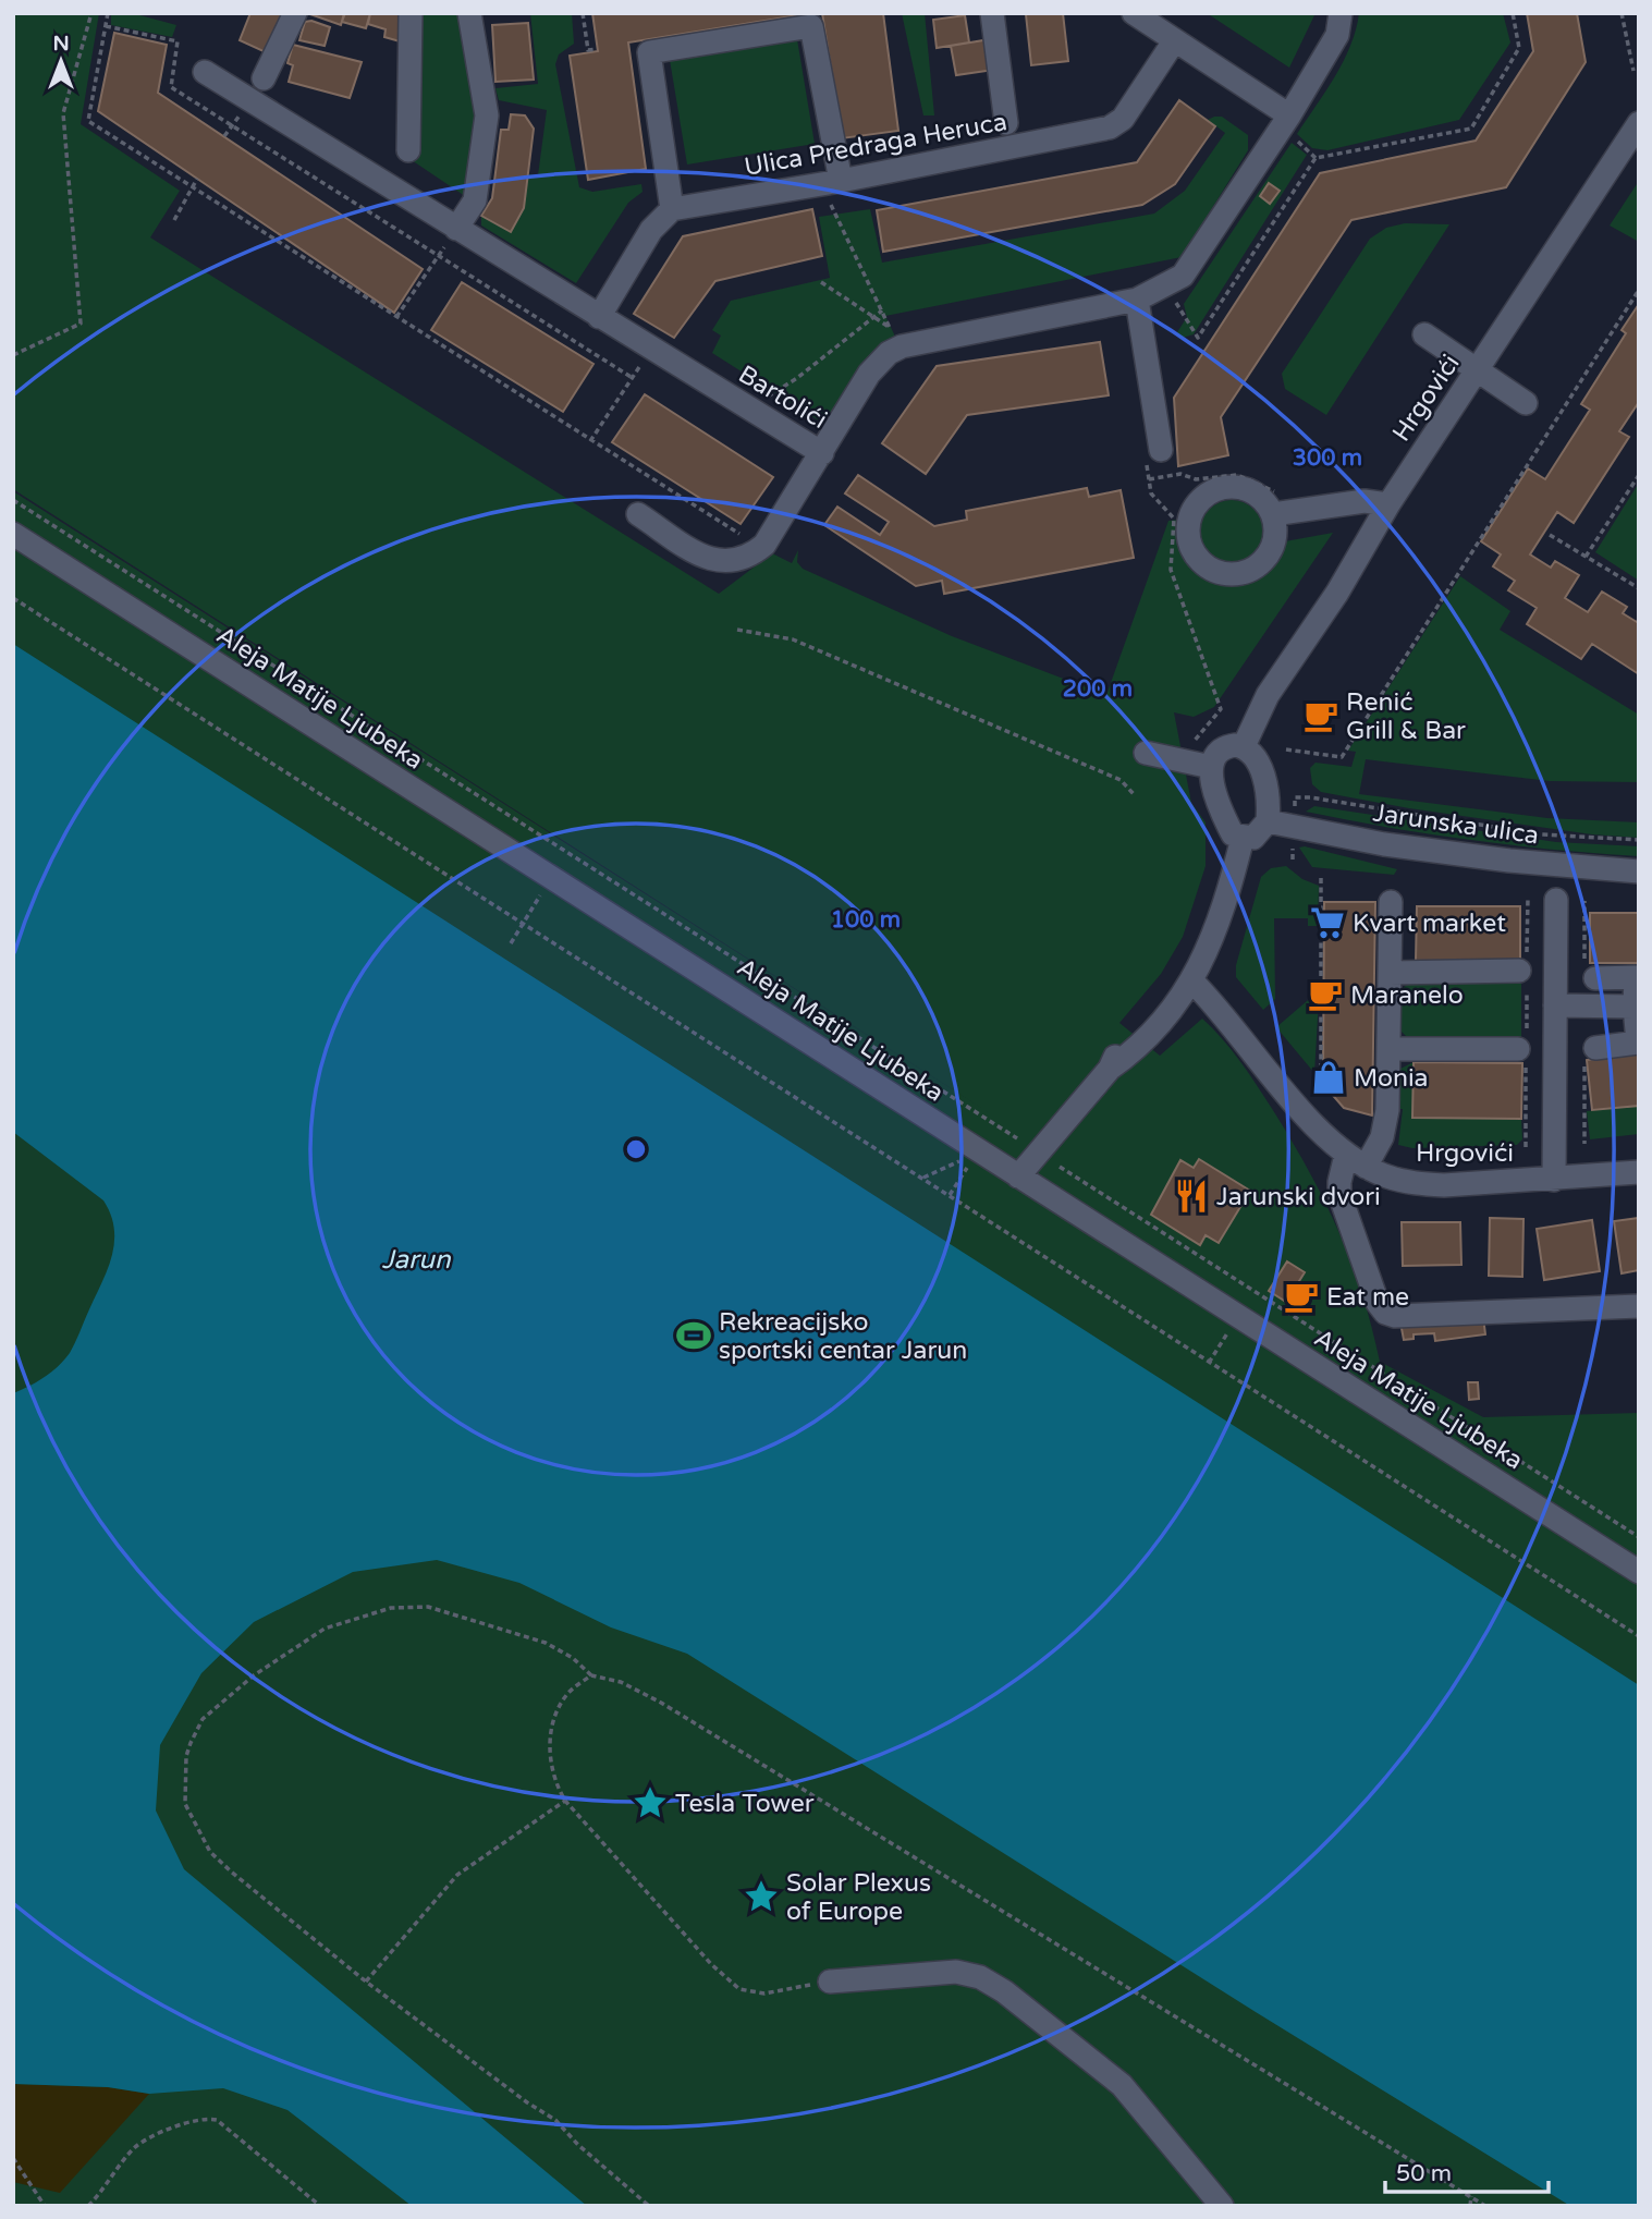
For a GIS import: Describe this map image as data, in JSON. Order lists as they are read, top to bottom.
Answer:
{
  "streets": {
    "street": [
      "Ulica Predraga Heruca",
      "Bartolići",
      "Hrgovići",
      "Aleja Matije Ljubeka",
      "Jarunska ulica"
    ]
  },
  "water": ["Jarun"],
  "places": {
    "cafe": ["Renić Grill & Bar", "Maranelo", "Eat me"],
    "supermarket": ["Kvart market"],
    "shop": ["Monia"],
    "restaurant": ["Jarunski dvori"],
    "sports": ["Rekreacijsko sportski centar Jarun"],
    "place": ["Tesla Tower", "Solar Plexus of Europe"]
  },
  "scale_bar": "50 m",
  "north": "top",
  "rings": ["300 m", "200 m", "100 m"]
}
